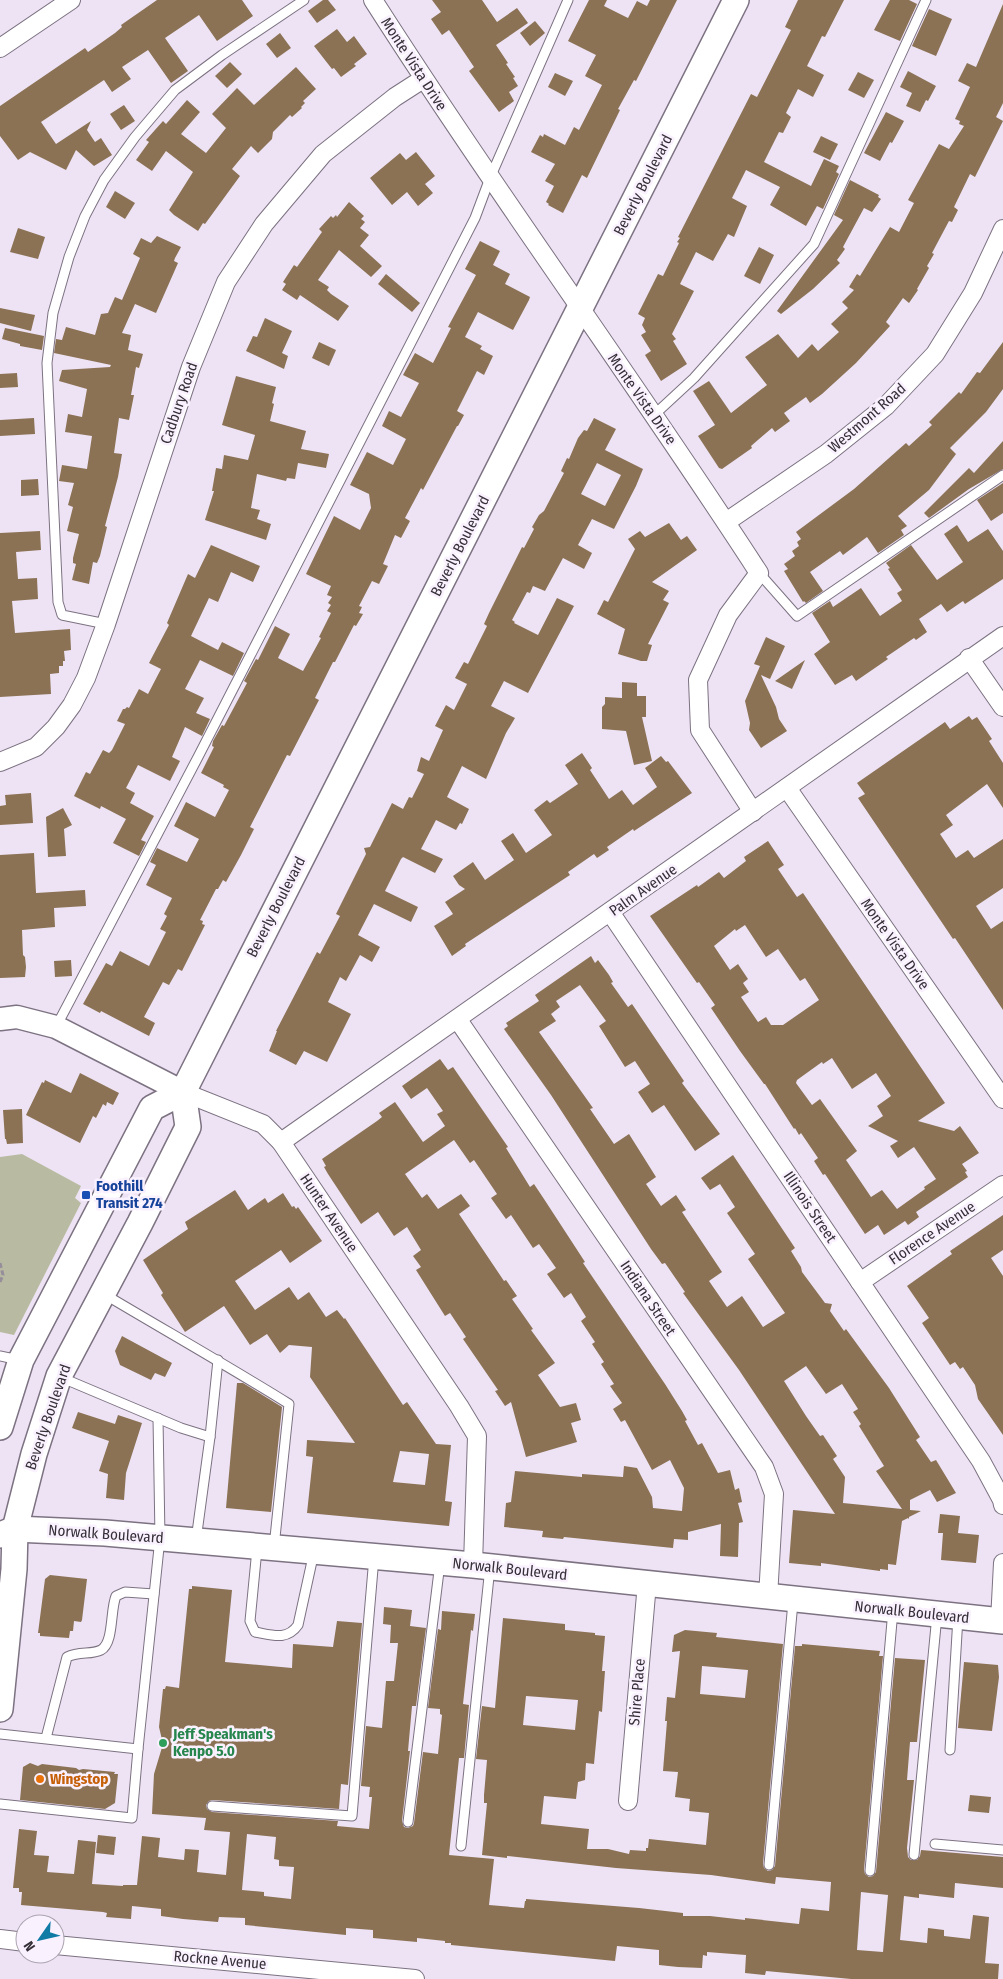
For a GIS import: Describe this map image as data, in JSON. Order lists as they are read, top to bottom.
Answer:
{
  "streets": {
    "main road": ["Beverly Boulevard", "Norwalk Boulevard"],
    "street": [
      "Monte Vista Drive",
      "Cadbury Road",
      "Westmont Road",
      "Palm Avenue",
      "Illinois Street",
      "Hunter Avenue",
      "Florence Avenue",
      "Indiana Street",
      "Shire Place",
      "Rockne Avenue"
    ]
  },
  "crossings": [
    ["Monte Vista Drive", "Beverly Boulevard"],
    ["Monte Vista Drive", "Cadbury Road"],
    ["Monte Vista Drive", "Westmont Road"],
    ["Monte Vista Drive", "Palm Avenue"],
    ["Beverly Boulevard", "Hunter Avenue"],
    ["Beverly Boulevard", "Norwalk Boulevard"],
    ["Palm Avenue", "Illinois Street"],
    ["Palm Avenue", "Hunter Avenue"],
    ["Palm Avenue", "Indiana Street"],
    ["Illinois Street", "Florence Avenue"],
    ["Hunter Avenue", "Norwalk Boulevard"],
    ["Indiana Street", "Norwalk Boulevard"],
    ["Norwalk Boulevard", "Shire Place"]
  ],
  "places": {
    "transit": ["Foothill Transit 274"],
    "other": ["Jeff Speakman's Kenpo 5.0", "Wingstop"]
  },
  "north": "bottom left"
}
